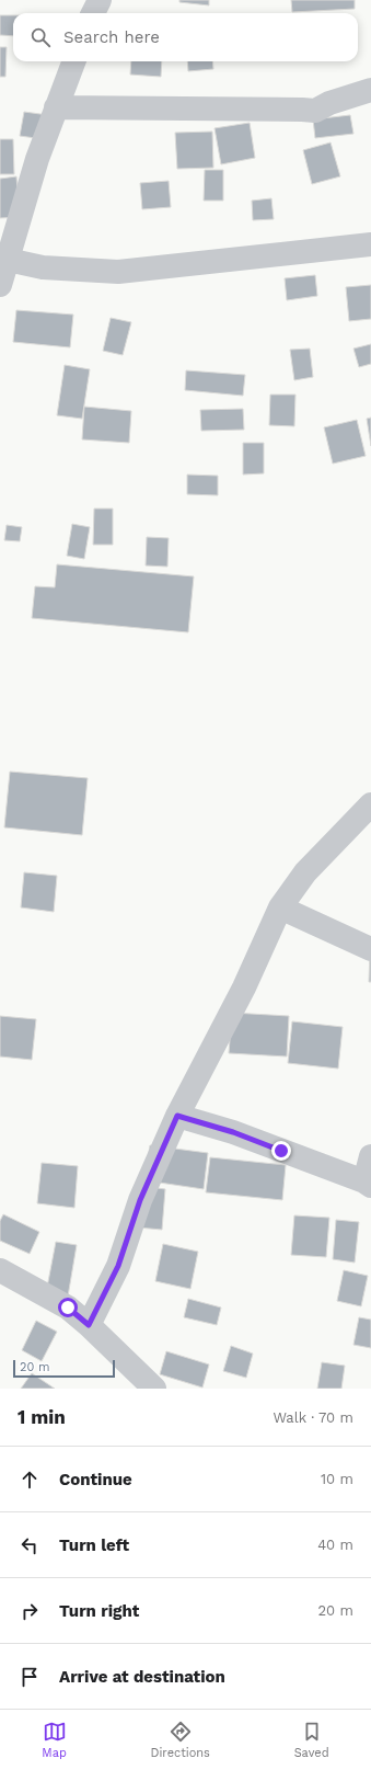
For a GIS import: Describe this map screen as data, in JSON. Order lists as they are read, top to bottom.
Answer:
{
  "scale_bar": "20 m",
  "page": {
    "search": "Search here",
    "scale": "20 m",
    "heading": ["1 min", "Walk · 70 m"],
    "list": [
      ["Continue", "10 m"],
      ["Turn left", "40 m"],
      ["Turn right", "20 m"],
      "Arrive at destination"
    ],
    "nav": ["Map", "Directions", "Saved"]
  }
}
